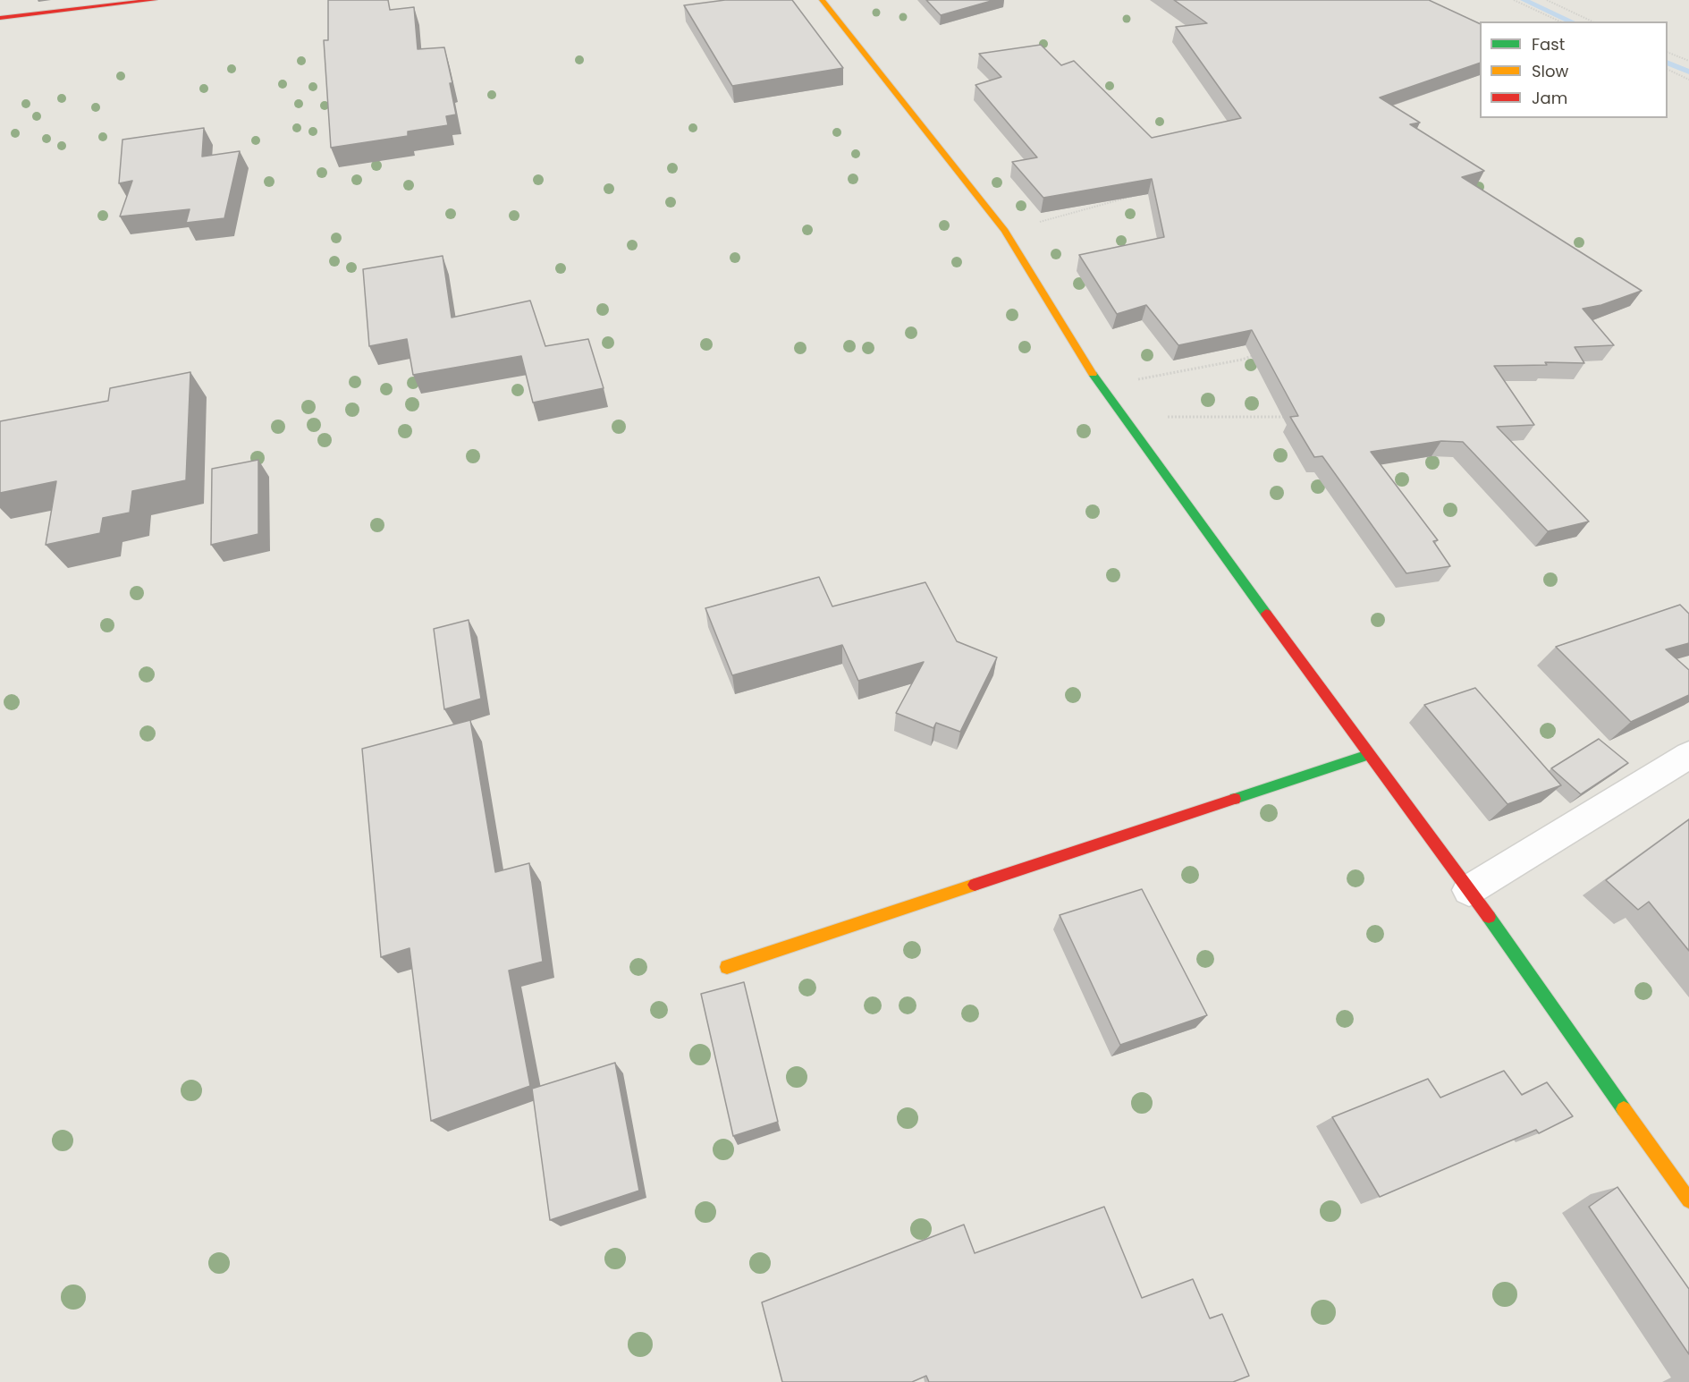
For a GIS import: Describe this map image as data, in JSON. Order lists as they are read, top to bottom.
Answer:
{
  "legend": ["Fast", "Slow", "Jam"]
}
